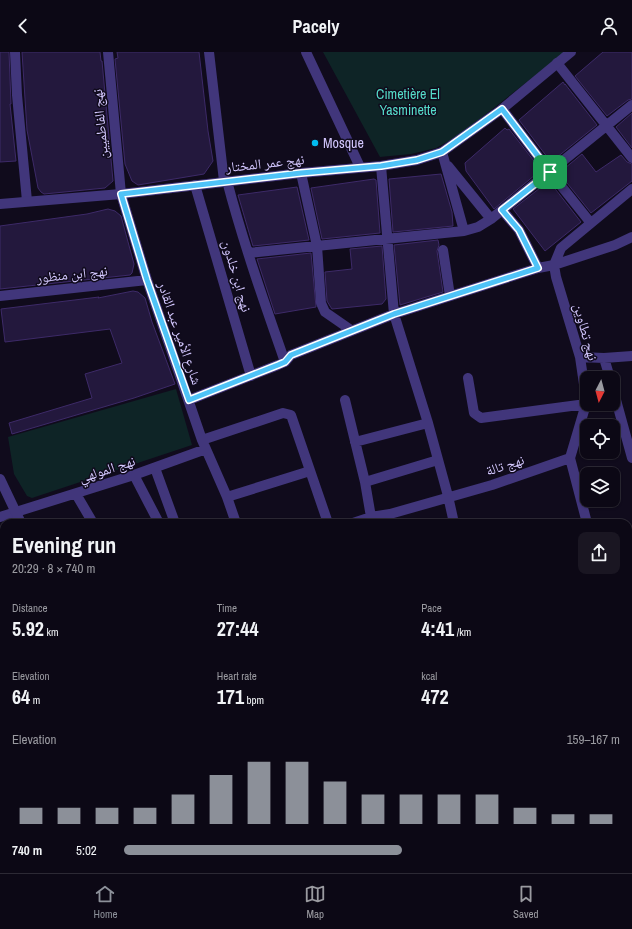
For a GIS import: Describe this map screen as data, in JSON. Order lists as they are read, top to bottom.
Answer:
{
  "streets": {
    "street": [
      "نهج الفاطميين",
      "نهج عمر المختار",
      "نهج ابن منظور",
      "نهج ابن خلدون",
      "نهج تطاوين",
      "شارع الأمير عبد القادر",
      "نهج تالة",
      "نهج المولهي"
    ]
  },
  "crossings": [
    ["نهج الفاطميين", "نهج عمر المختار"],
    ["نهج الفاطميين", "شارع الأمير عبد القادر"],
    ["نهج عمر المختار", "نهج ابن خلدون"],
    ["نهج عمر المختار", "شارع الأمير عبد القادر"],
    ["نهج ابن منظور", "شارع الأمير عبد القادر"],
    ["نهج تطاوين", "نهج تالة"],
    ["شارع الأمير عبد القادر", "نهج المولهي"]
  ],
  "parks": ["Cimetière El Yasminette"],
  "places": ["Mosque"],
  "north": "bottom",
  "page": {
    "header": "Pacely",
    "heading": ["Evening run", "20:29 · 8 × 740 m"],
    "stats": [
      ["Distance", "5.92 km"],
      ["Time", "27:44"],
      ["Pace", "4:41 /km"],
      ["Elevation", "64 m"],
      ["Heart rate", "171 bpm"],
      ["kcal", "472"]
    ],
    "chart": ["Elevation", "159–167 m"],
    "list": [
      {
        "name": "740 m",
        "note": "5:02"
      }
    ],
    "tabs": ["Home", "Map", "Saved"]
  }
}
